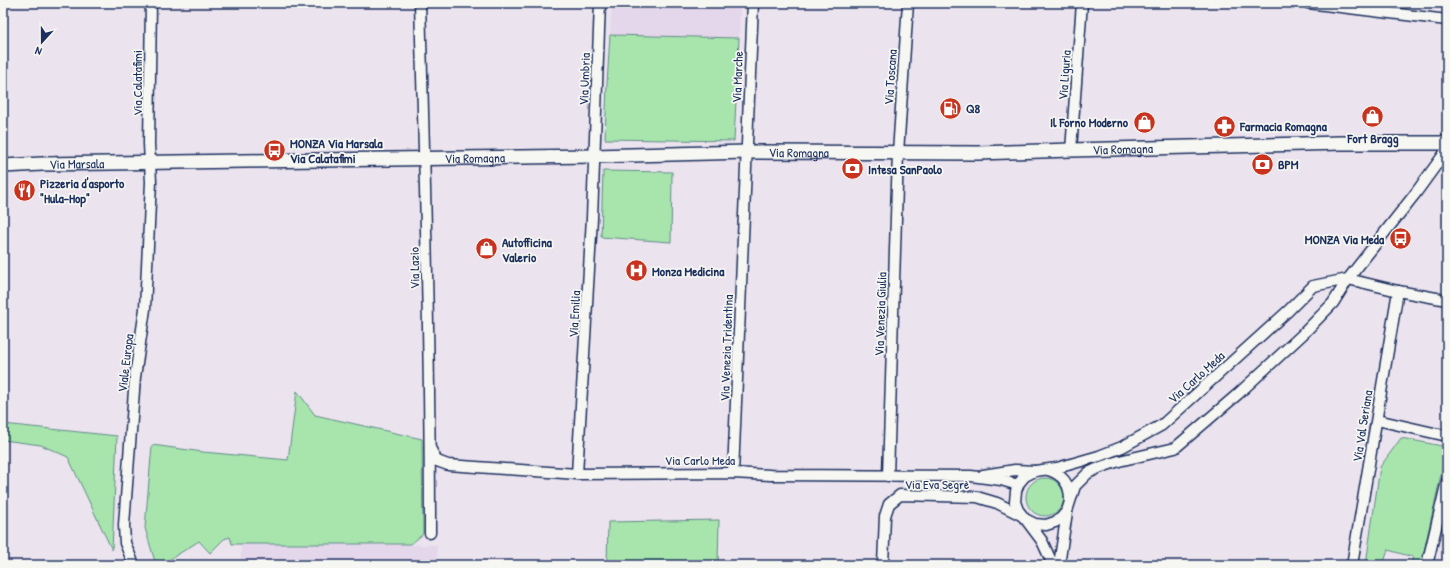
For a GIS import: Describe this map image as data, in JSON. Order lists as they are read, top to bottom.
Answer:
{
  "streets": {
    "street": [
      "Via Liguria",
      "Via Marche",
      "Via Toscana",
      "Via Umbria",
      "Via Calatafimi",
      "Via Romagna",
      "Via Marsala",
      "Via Lazio",
      "Via Emilia",
      "Via Venezia Giulia",
      "Via Venezia Tridentina",
      "Viale Europa",
      "Via Carlo Meda",
      "Via Val Seriana",
      "Via Eva Segrè"
    ]
  },
  "crossings": [
    ["Via Liguria", "Via Romagna"],
    ["Via Marche", "Via Romagna"],
    ["Via Marche", "Via Venezia Tridentina"],
    ["Via Toscana", "Via Romagna"],
    ["Via Toscana", "Via Venezia Giulia"],
    ["Via Umbria", "Via Romagna"],
    ["Via Umbria", "Via Emilia"],
    ["Via Calatafimi", "Via Romagna"],
    ["Via Calatafimi", "Via Marsala"],
    ["Via Calatafimi", "Viale Europa"],
    ["Via Romagna", "Via Marsala"],
    ["Via Romagna", "Via Lazio"],
    ["Via Romagna", "Via Emilia"],
    ["Via Romagna", "Via Venezia Giulia"],
    ["Via Romagna", "Via Venezia Tridentina"],
    ["Via Romagna", "Viale Europa"],
    ["Via Marsala", "Viale Europa"],
    ["Via Lazio", "Via Carlo Meda"],
    ["Via Emilia", "Via Carlo Meda"],
    ["Via Venezia Giulia", "Via Carlo Meda"],
    ["Via Venezia Tridentina", "Via Carlo Meda"],
    ["Via Carlo Meda", "Via Val Seriana"],
    ["Via Carlo Meda", "Via Eva Segrè"]
  ],
  "places": {
    "fuel station": ["Q8"],
    "shop": ["Fort Bragg", "Il Forno Moderno", "Autofficina Valerio"],
    "pharmacy": ["Farmacia Romagna"],
    "bus stop": ["MONZA Via Marsala Via Calatafimi", "MONZA Via Meda"],
    "bank": ["BPM", "Intesa SanPaolo"],
    "restaurant": ["Pizzeria d'asporto \"Hula-Hop\""],
    "hospital": ["Monza Medicina"]
  },
  "north": "bottom"
}
